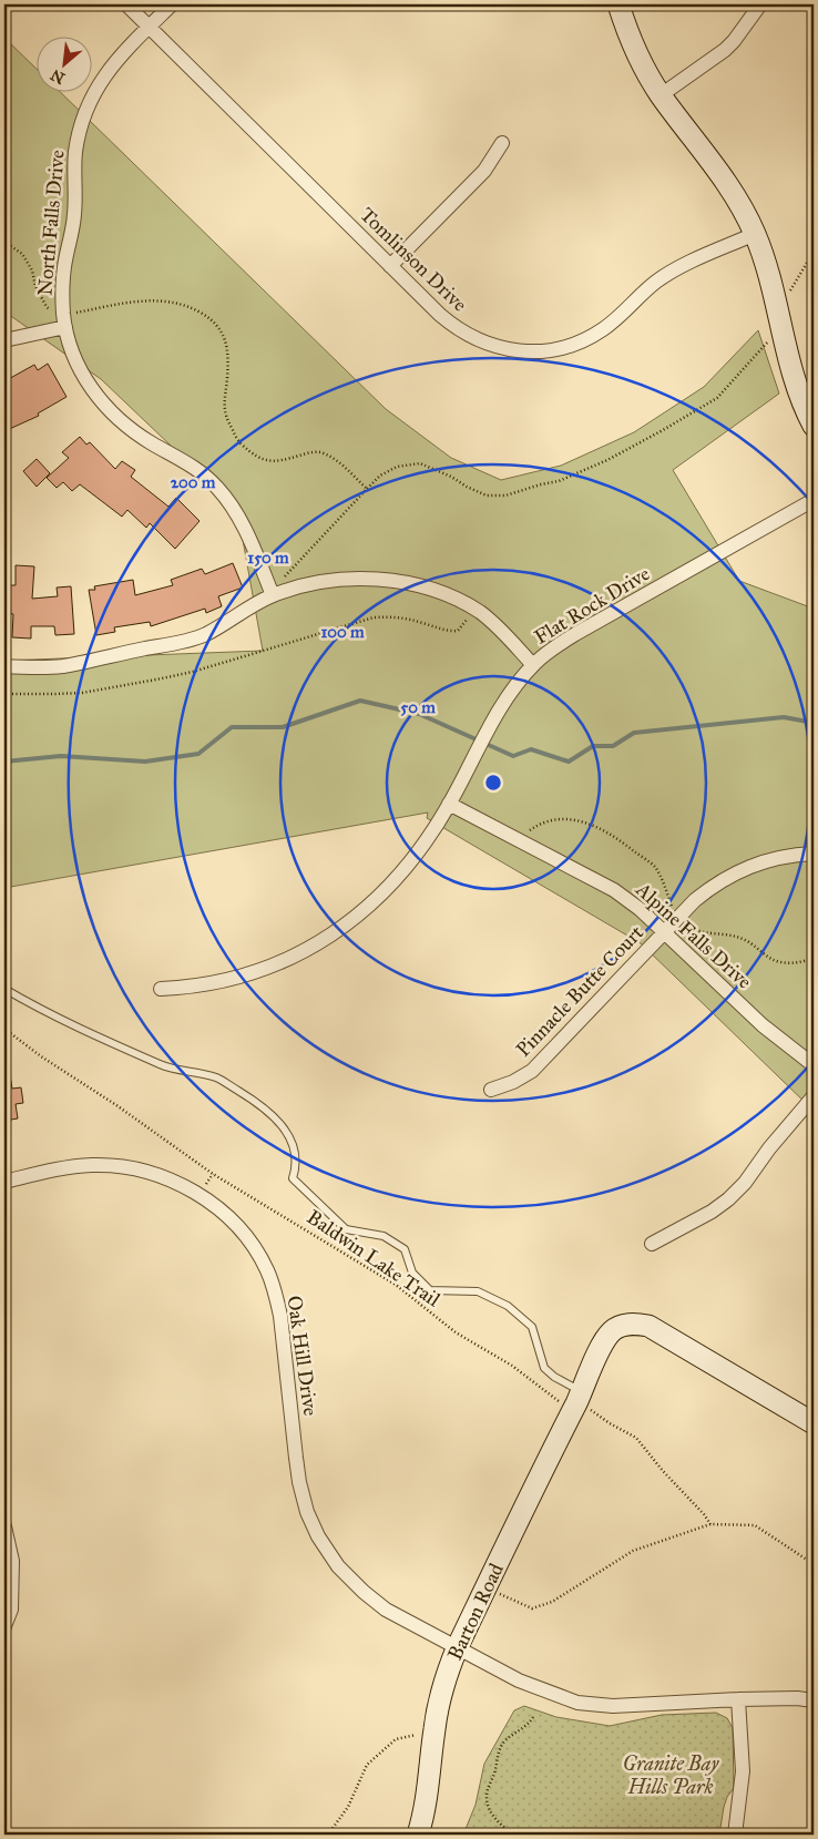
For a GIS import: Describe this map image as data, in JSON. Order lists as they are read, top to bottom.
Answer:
{
  "streets": {
    "street": [
      "North Falls Drive",
      "Tomlinson Drive",
      "Flat Rock Drive",
      "Alpine Falls Drive",
      "Pinnacle Butte Court",
      "Oak Hill Drive",
      "Barton Road"
    ],
    "path": ["Baldwin Lake Trail"]
  },
  "crossings": [
    ["North Falls Drive", "Tomlinson Drive"],
    ["Flat Rock Drive", "Alpine Falls Drive"],
    ["Alpine Falls Drive", "Pinnacle Butte Court"],
    ["Baldwin Lake Trail", "Barton Road"],
    ["Oak Hill Drive", "Barton Road"]
  ],
  "parks": ["Granite Bay Hills Park"],
  "north": "bottom left",
  "rings": [
    "200 m",
    "150 m",
    "100 m",
    "50 m"
  ]
}
